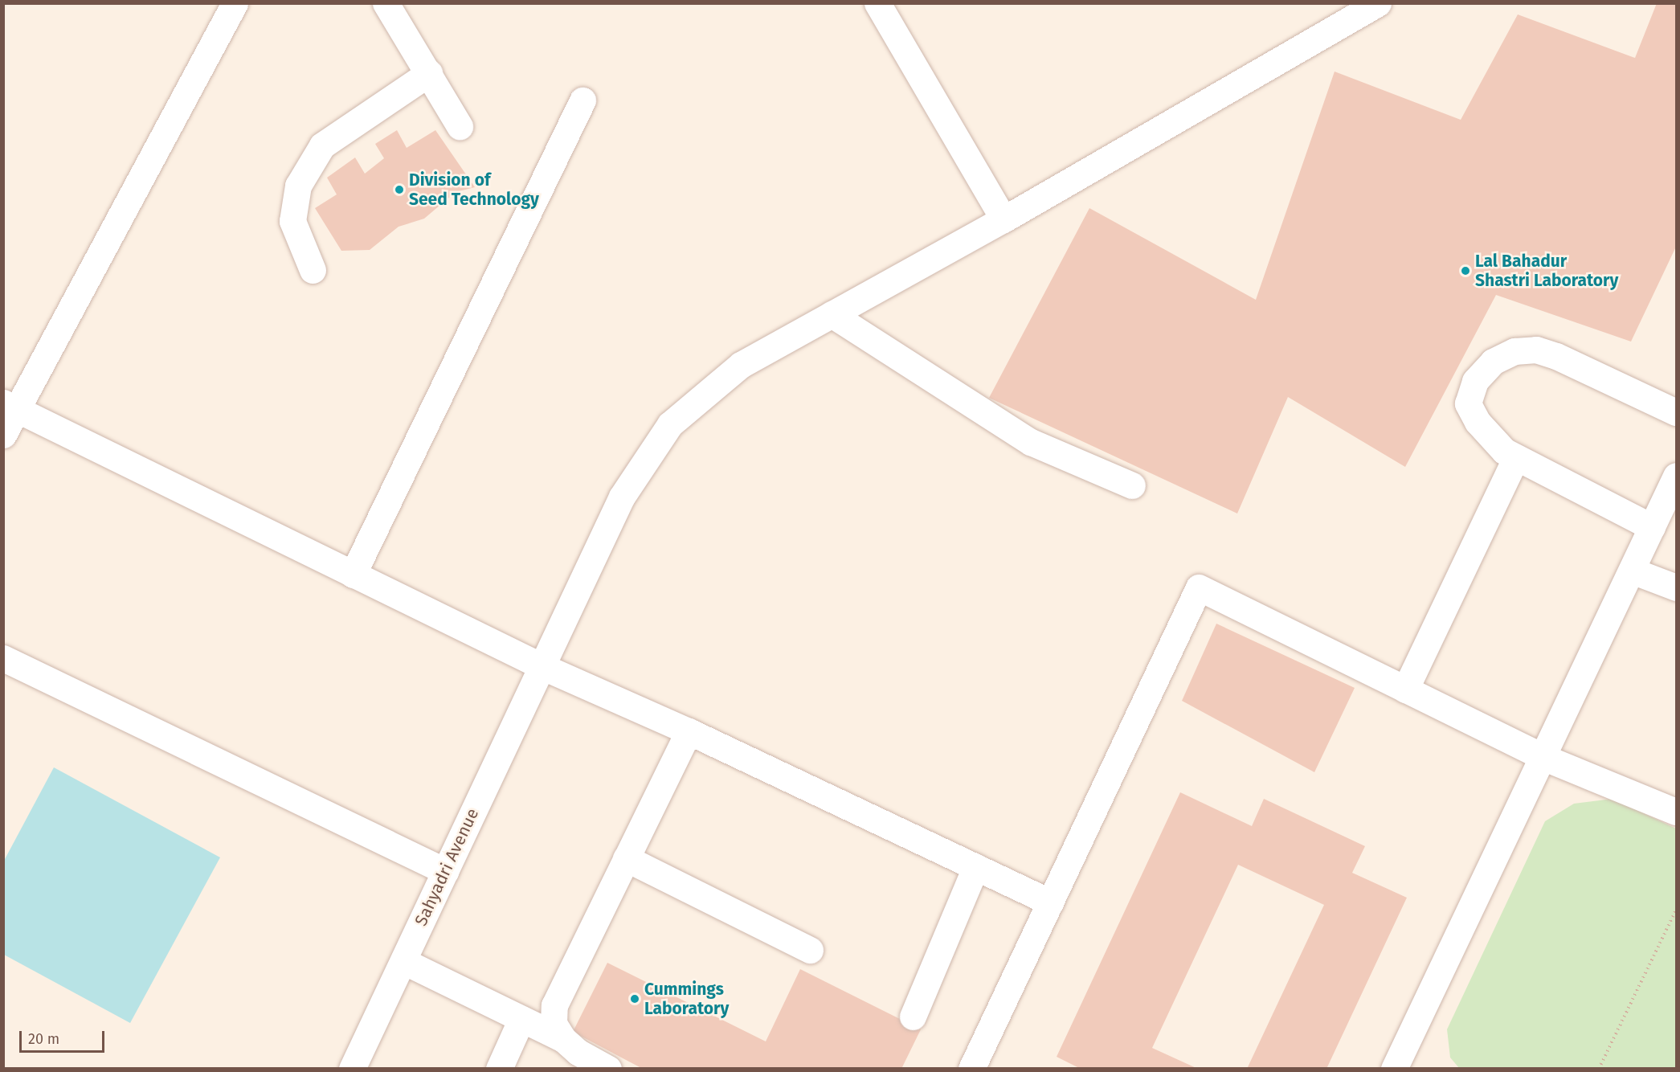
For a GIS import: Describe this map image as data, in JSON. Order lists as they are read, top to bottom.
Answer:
{
  "streets": {
    "lane": ["Sahyadri Avenue"]
  },
  "places": ["Division of Seed Technology", "Lal Bahadur Shastri Laboratory", "Cummings Laboratory"],
  "scale_bar": "20 m"
}
